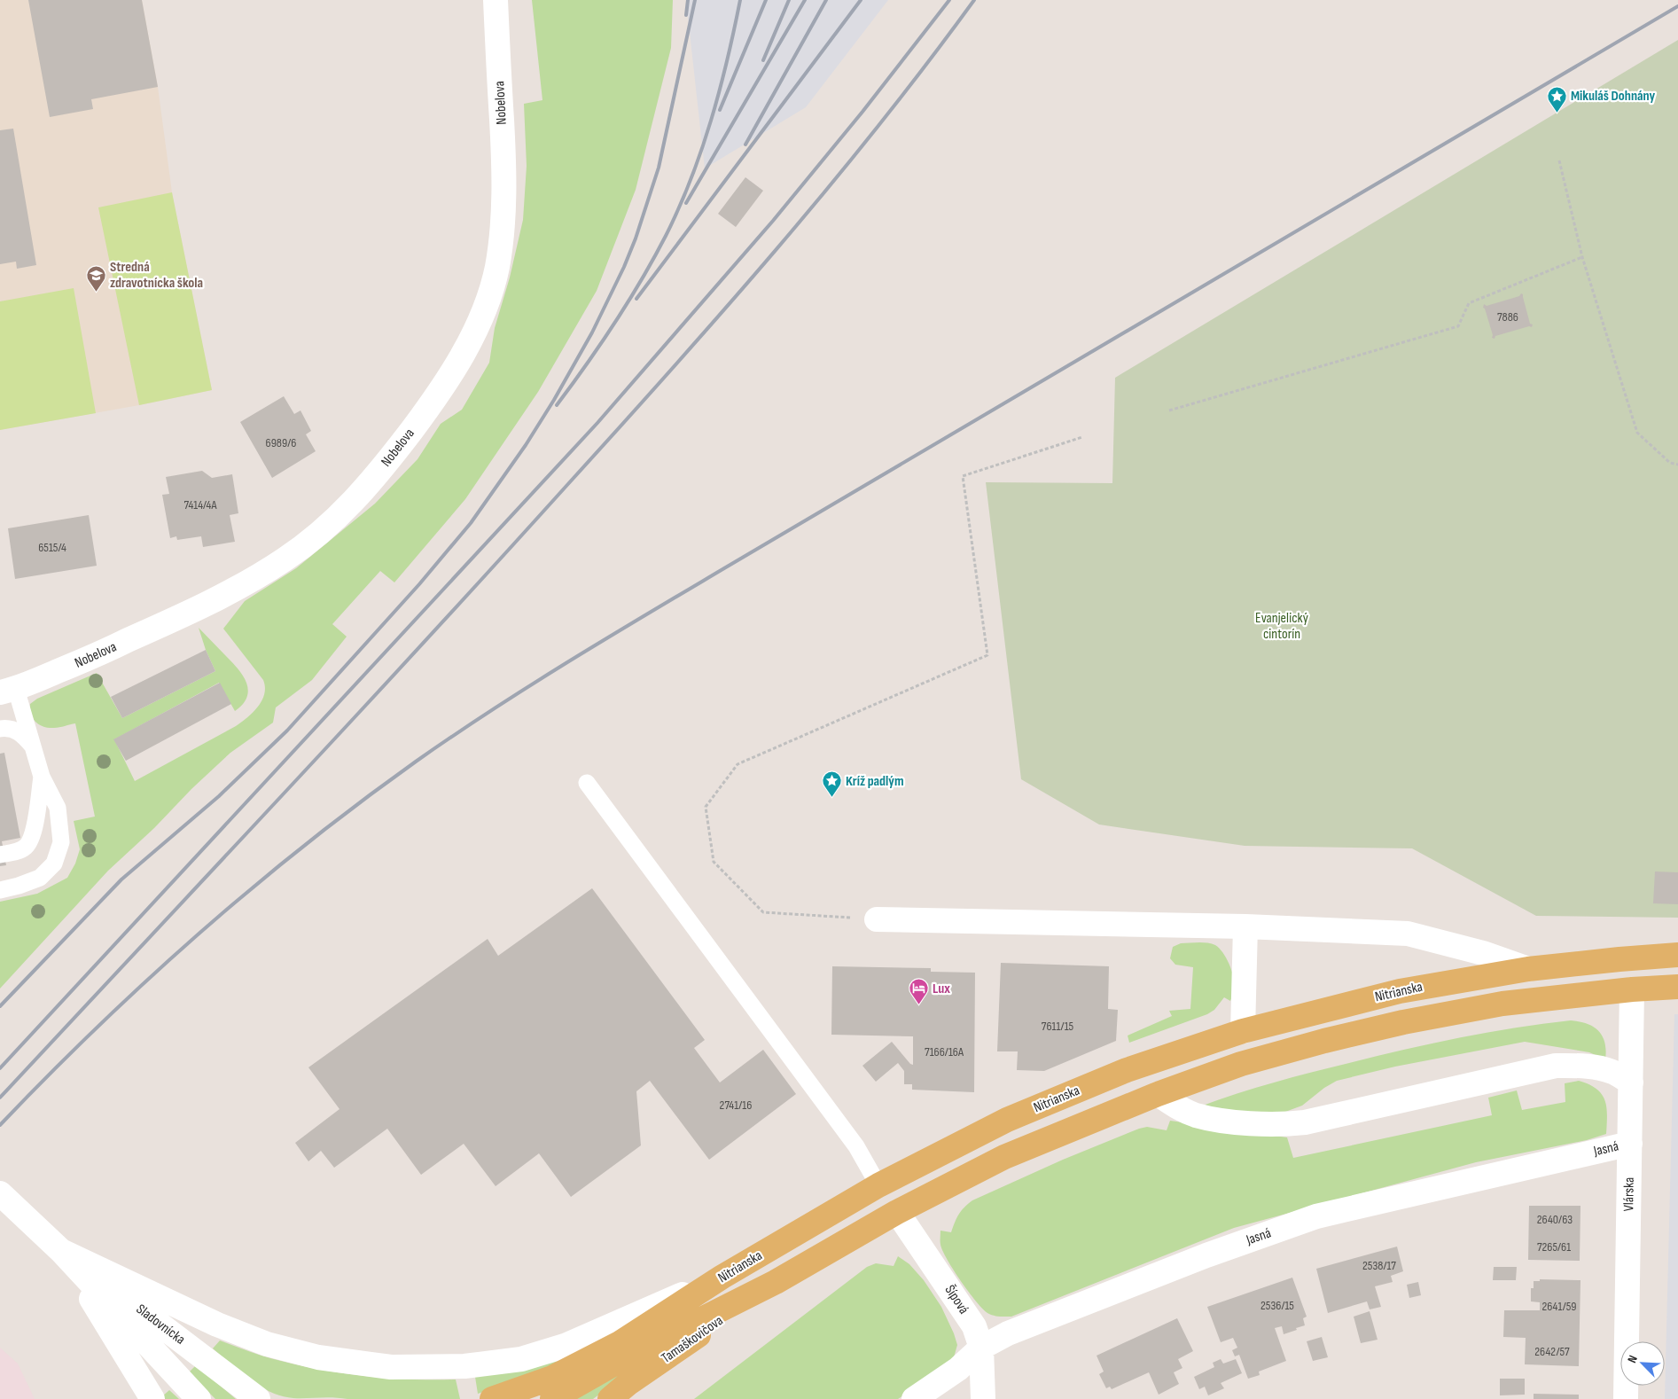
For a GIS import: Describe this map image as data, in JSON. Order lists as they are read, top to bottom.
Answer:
{
  "streets": {
    "main road": ["Nitrianska", "Tamaškovičova"],
    "street": [
      "Nobelova",
      "Jasná",
      "Vlárska",
      "Šípová",
      "Sladovnícka"
    ]
  },
  "crossings": [
    ["Nitrianska", "Vlárska"],
    ["Nitrianska", "Šípová"],
    ["Nitrianska", "Tamaškovičova"],
    ["Jasná", "Vlárska"],
    ["Jasná", "Šípová"]
  ],
  "parks": ["Evanjelický cintorín"],
  "places": {
    "place": ["Mikuláš Dohnány", "Kríž padlým"],
    "school or university": ["Stredná zdravotnícka škola"],
    "hotel": ["Lux"]
  },
  "house_numbers": [
    "7886",
    "6989/6",
    "7414/4A",
    "6515/4",
    "7611/15",
    "7166/16A",
    "2741/16",
    "2640/63",
    "7265/61",
    "2538/17",
    "2536/15",
    "2641/59",
    "2642/57"
  ],
  "north": "top left"
}
